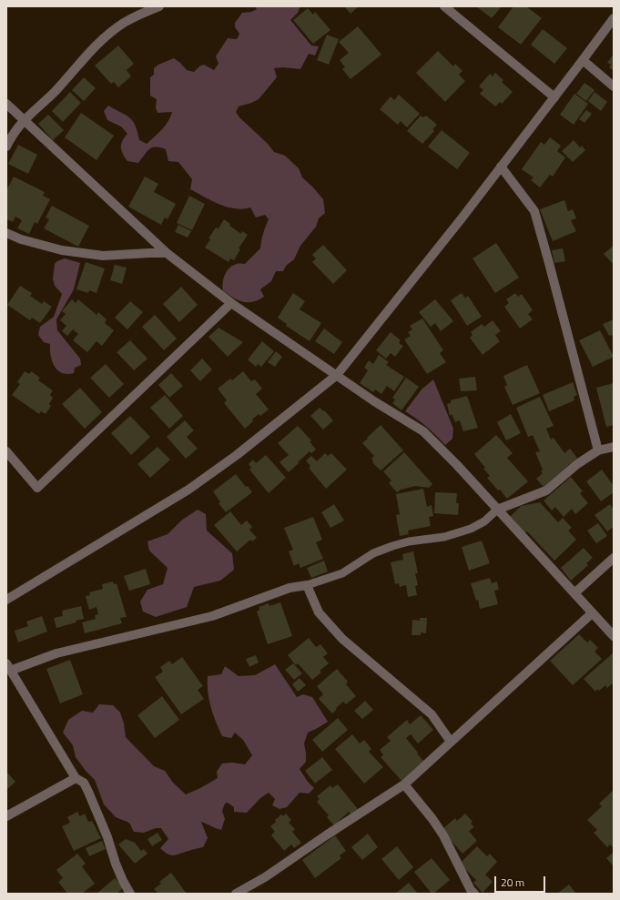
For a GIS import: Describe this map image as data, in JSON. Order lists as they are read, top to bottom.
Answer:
{
  "scale_bar": "20 m"
}
